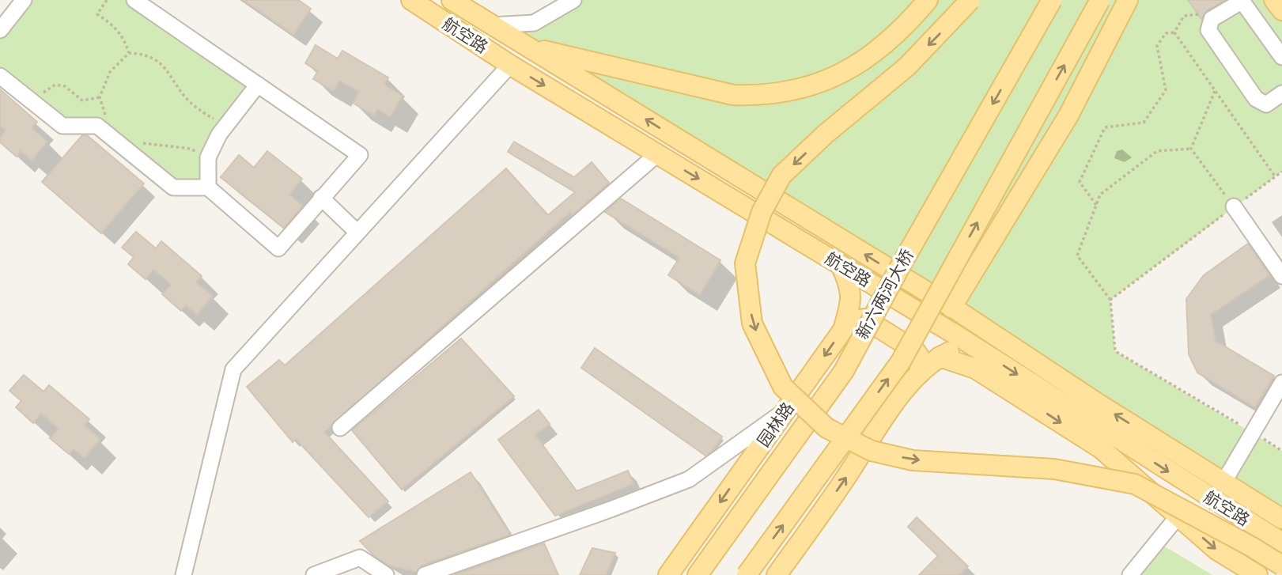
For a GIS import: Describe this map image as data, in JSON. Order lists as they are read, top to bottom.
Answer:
{
  "streets": {
    "main road": ["航空路", "新六两河大桥", "园林路"]
  },
  "crossings": [
    ["航空路", "园林路"]
  ]
}
